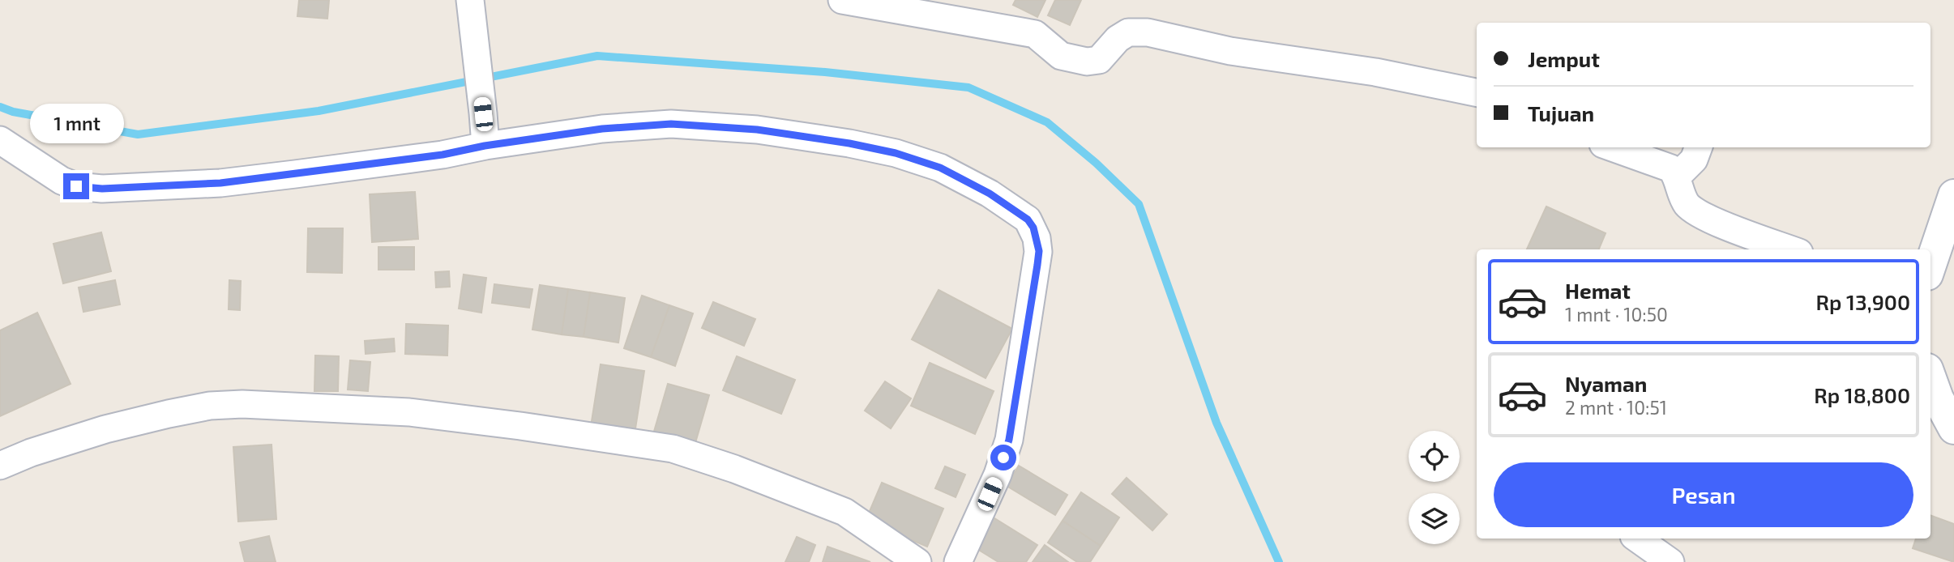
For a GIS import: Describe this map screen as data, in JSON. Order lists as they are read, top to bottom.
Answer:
{
  "page": {
    "banner": ["Jemput", "Tujuan"],
    "bubble": "1 mnt",
    "list": [
      {
        "name": "Hemat",
        "note": "1 mnt · 10:50",
        "value": "Rp 13,900"
      },
      {
        "name": "Nyaman",
        "note": "2 mnt · 10:51",
        "value": "Rp 18,800"
      }
    ],
    "buttons": "Pesan"
  }
}
